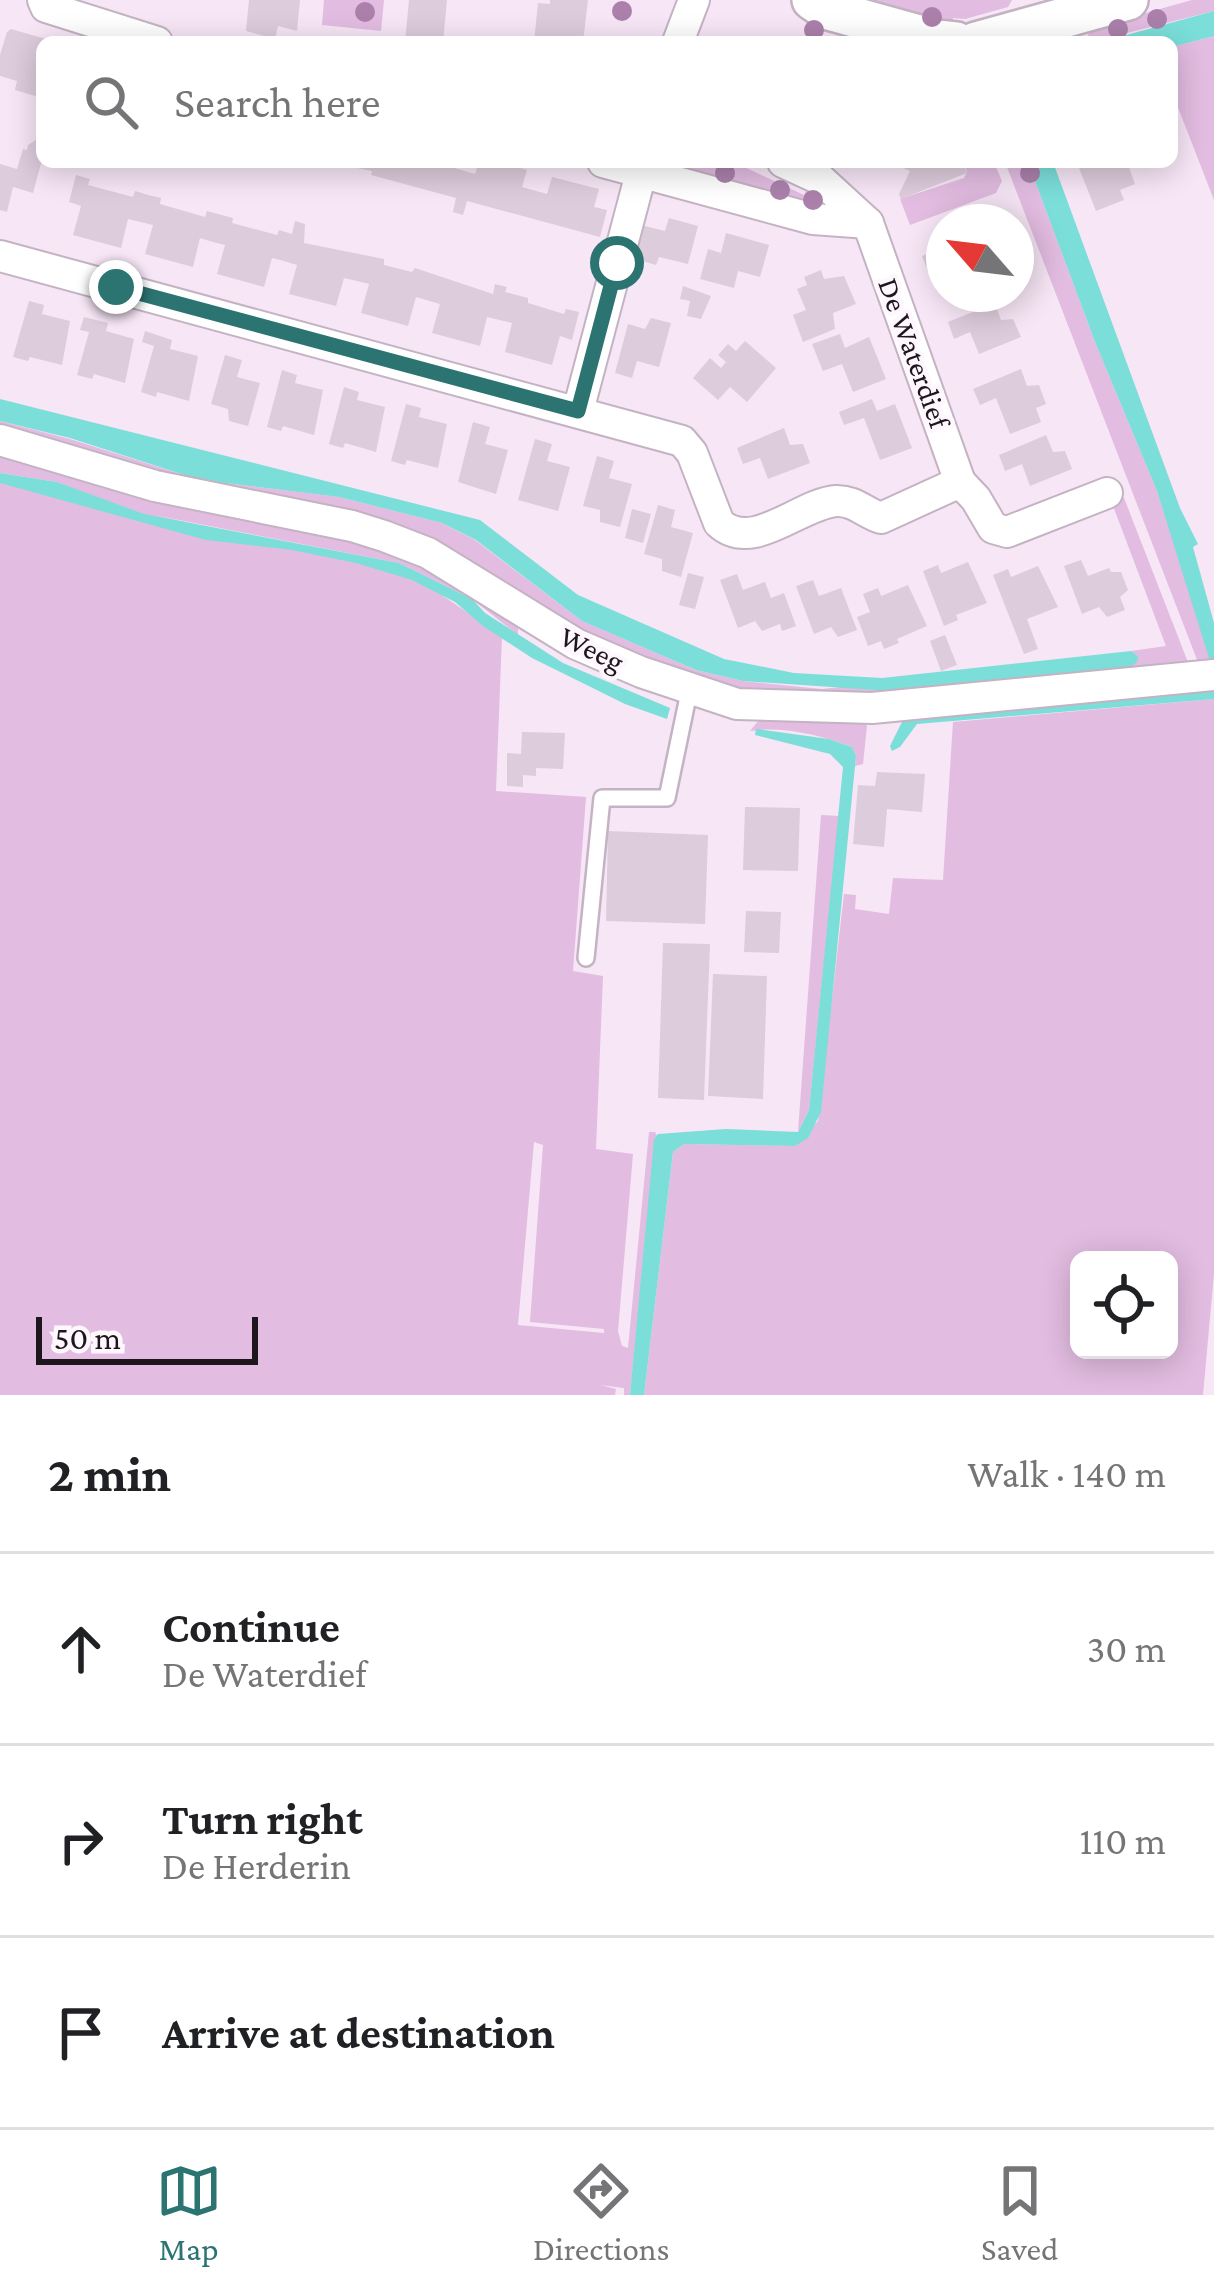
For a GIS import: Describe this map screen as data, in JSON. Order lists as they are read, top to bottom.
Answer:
{
  "streets": {
    "street": ["De Waterdief", "Weeg"]
  },
  "scale_bar": "50 m",
  "north": "top left",
  "page": {
    "search": "Search here",
    "scale": "50 m",
    "heading": ["2 min", "Walk · 140 m"],
    "list": [
      ["Continue", "De Waterdief", "30 m"],
      ["Turn right", "De Herderin", "110 m"],
      "Arrive at destination"
    ],
    "nav": ["Map", "Directions", "Saved"]
  }
}
